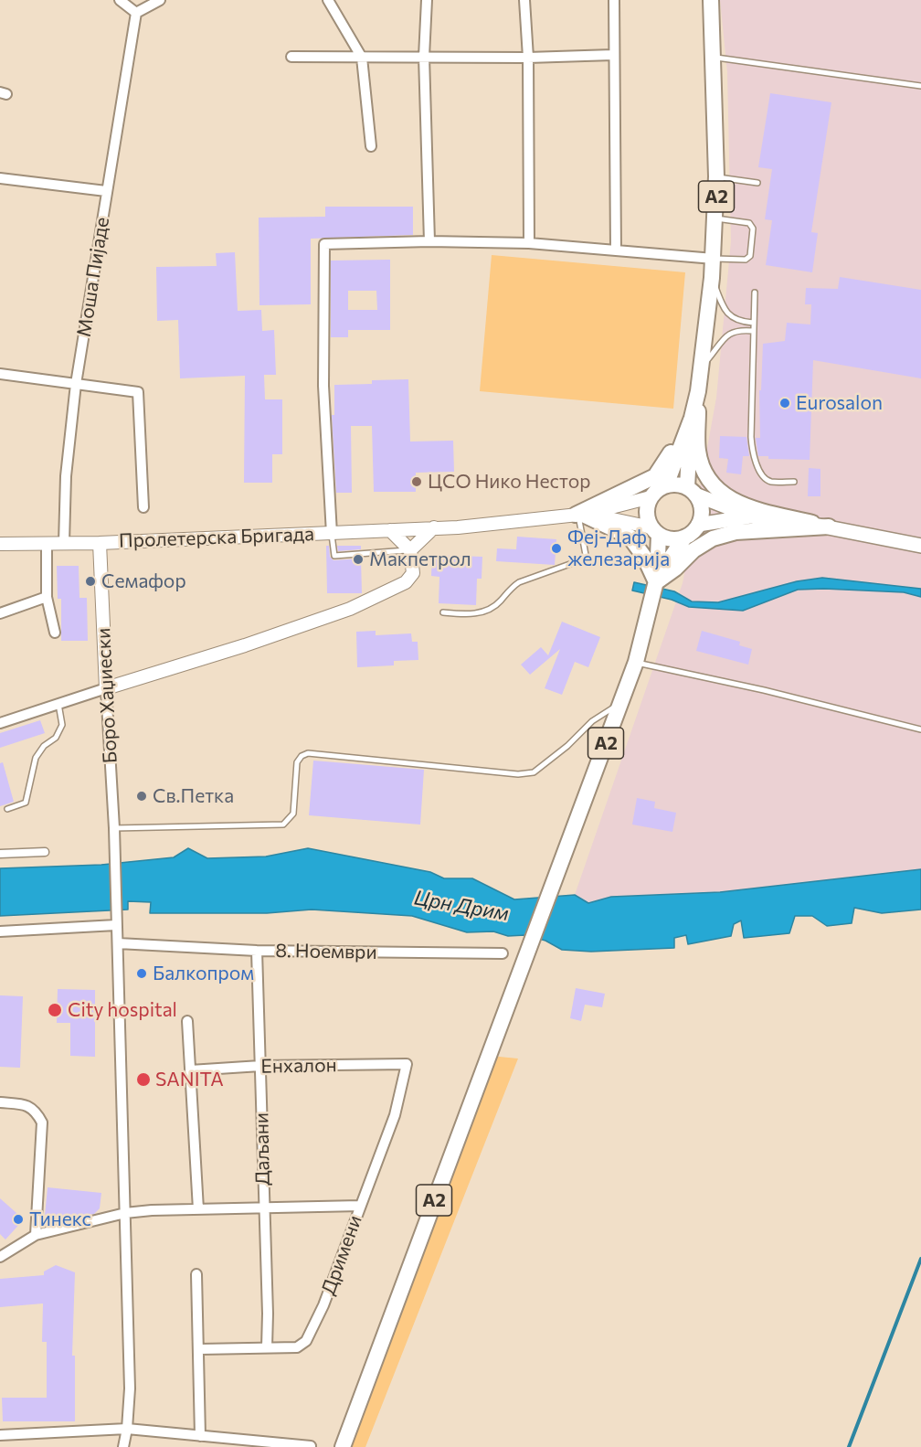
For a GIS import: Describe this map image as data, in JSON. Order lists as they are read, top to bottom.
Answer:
{
  "streets": {
    "main road": ["A2"],
    "street": [
      "Моша Пијаде",
      "Пролетерска Бригада",
      "Боро Хаџиески",
      "8. Ноември",
      "Енхалон",
      "Даљани",
      "Дримени"
    ]
  },
  "crossings": [
    ["Моша Пијаде", "Пролетерска Бригада"],
    ["Пролетерска Бригада", "Боро Хаџиески"],
    ["Боро Хаџиески", "8. Ноември"],
    ["8. Ноември", "Даљани"],
    ["Енхалон", "Даљани"],
    ["Енхалон", "Дримени"],
    ["Даљани", "Дримени"]
  ],
  "water": ["Црн Дрим"],
  "places": [
    "Eurosalon",
    "ЦСО Нико Нестор",
    "Феј-Даф железарија",
    "Макпетрол",
    "Семафор",
    "Св.Петка",
    "Балкопром",
    "City hospital",
    "SANITA",
    "Тинекс"
  ]
}
